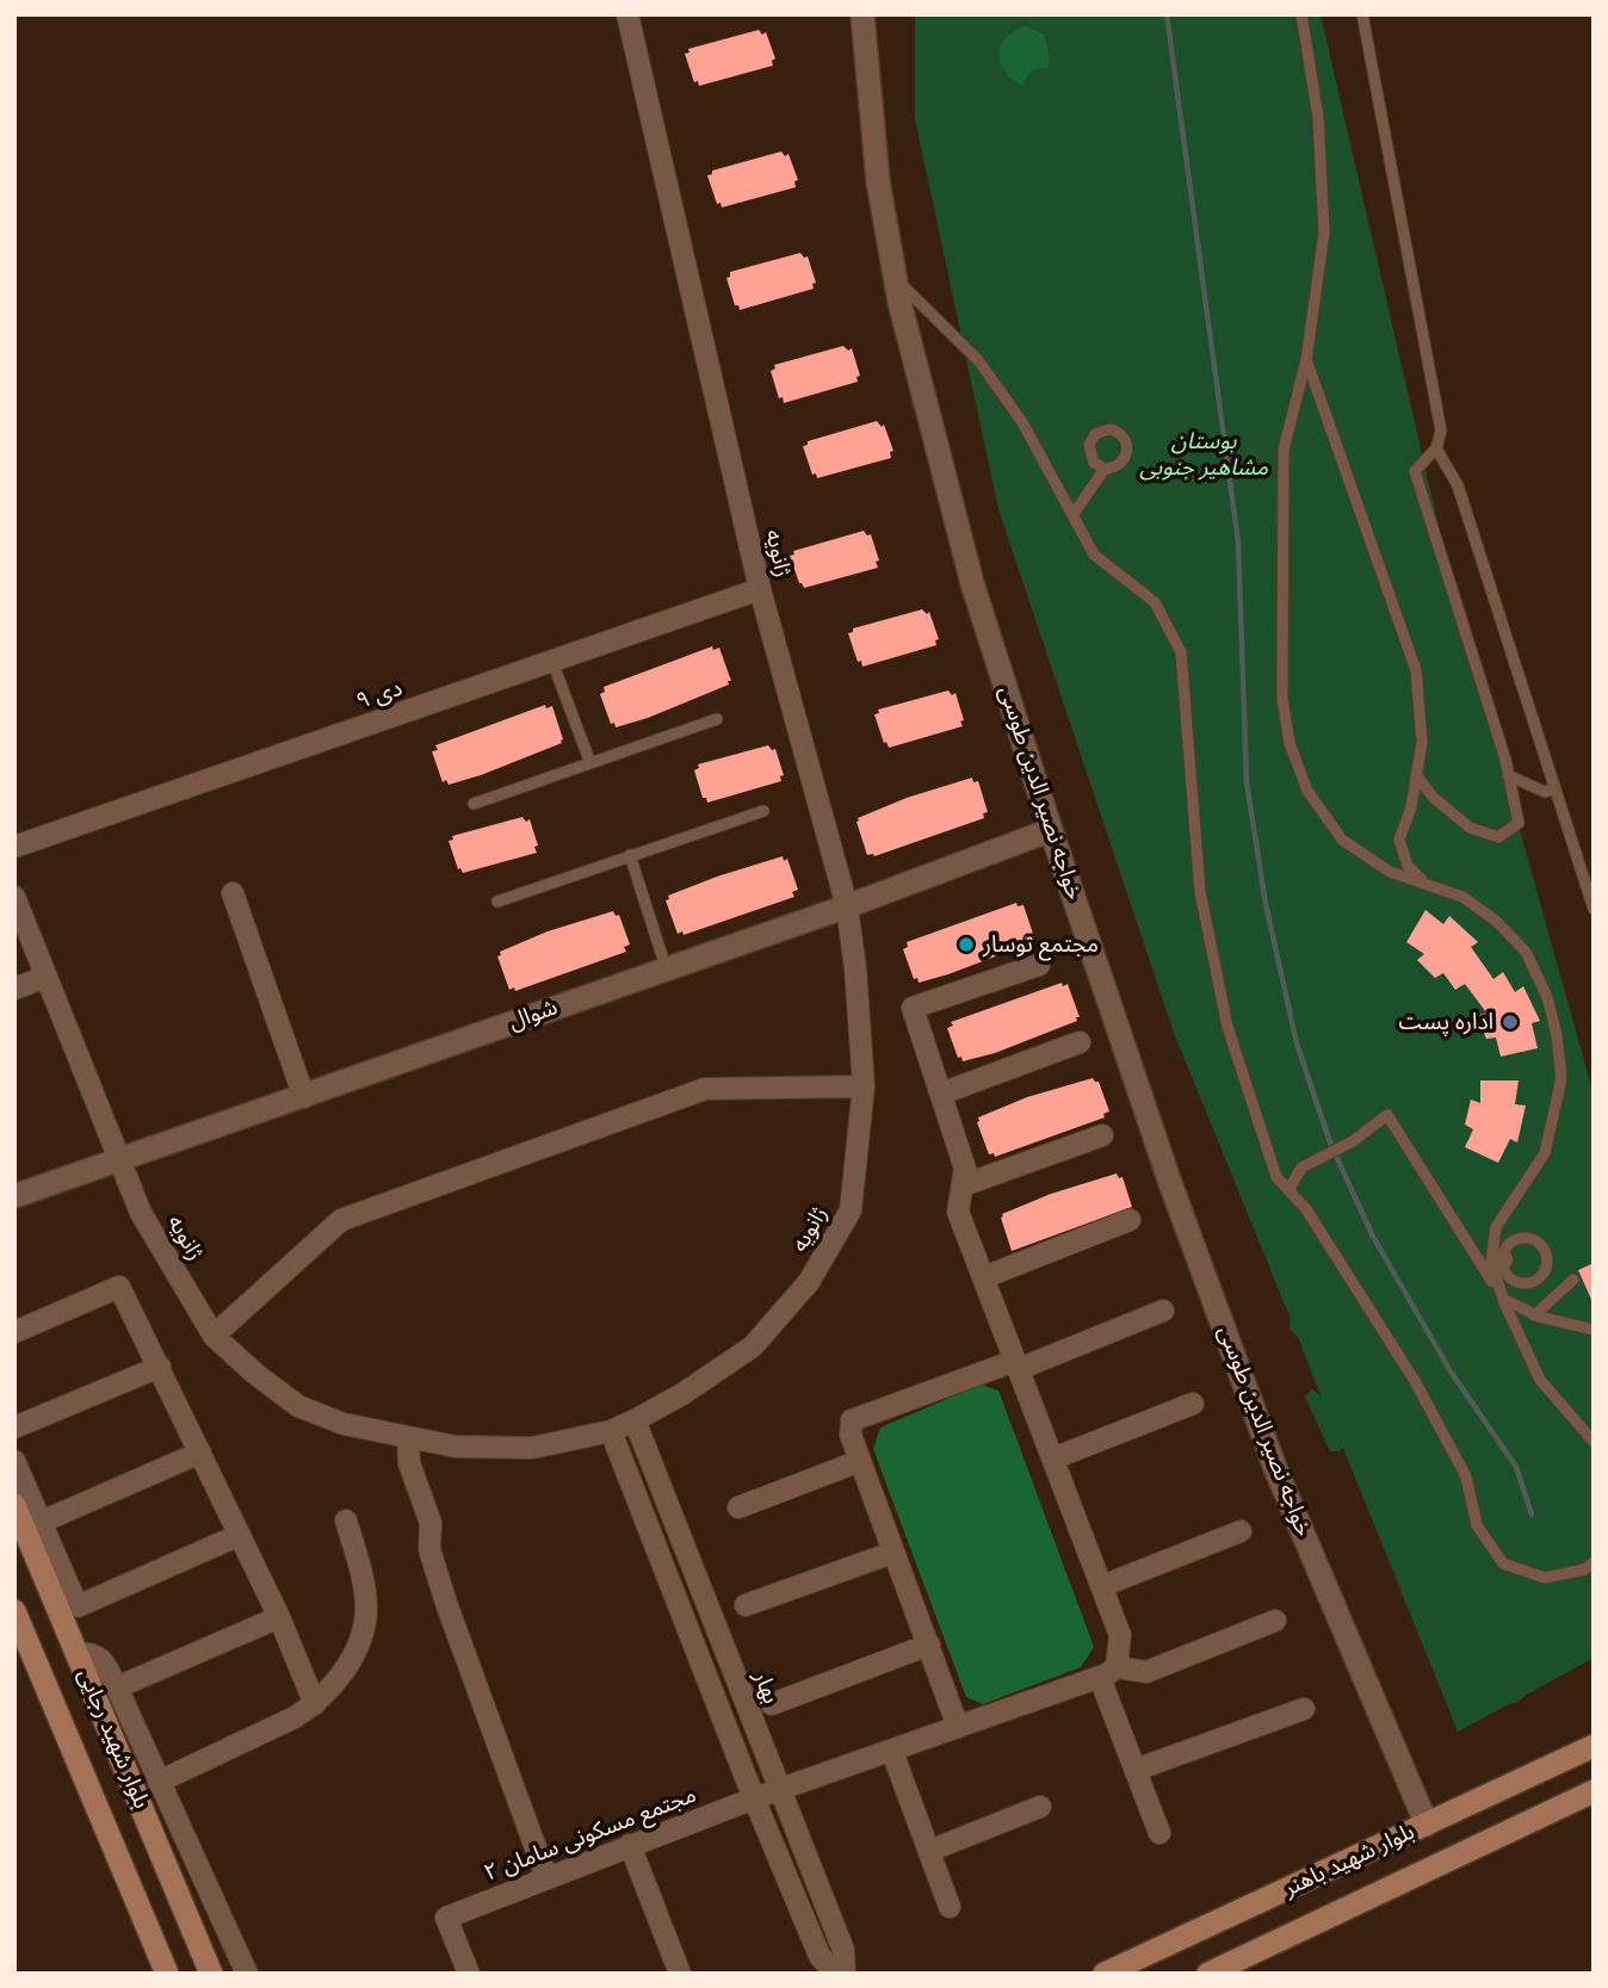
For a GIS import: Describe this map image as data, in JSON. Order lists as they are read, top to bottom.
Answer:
{
  "streets": {
    "main road": ["بلوار شهید رجایی", "بلوار شهید باهنر"],
    "street": [
      "ژانویه",
      "۹ دی",
      "خواجه نصیر الدین طوسی",
      "شوال",
      "بهار",
      "مجتمع مسکونی سامان ۲"
    ]
  },
  "crossings": [
    ["ژانویه", "۹ دی"],
    ["ژانویه", "شوال"],
    ["ژانویه", "بهار"],
    ["خواجه نصیر الدین طوسی", "شوال"],
    ["خواجه نصیر الدین طوسی", "بلوار شهید باهنر"],
    ["بهار", "مجتمع مسکونی سامان ۲"]
  ],
  "parks": ["بوستان مشاهیر جنوبی"],
  "places": ["مجتمع توسار", "اداره پست"]
}
